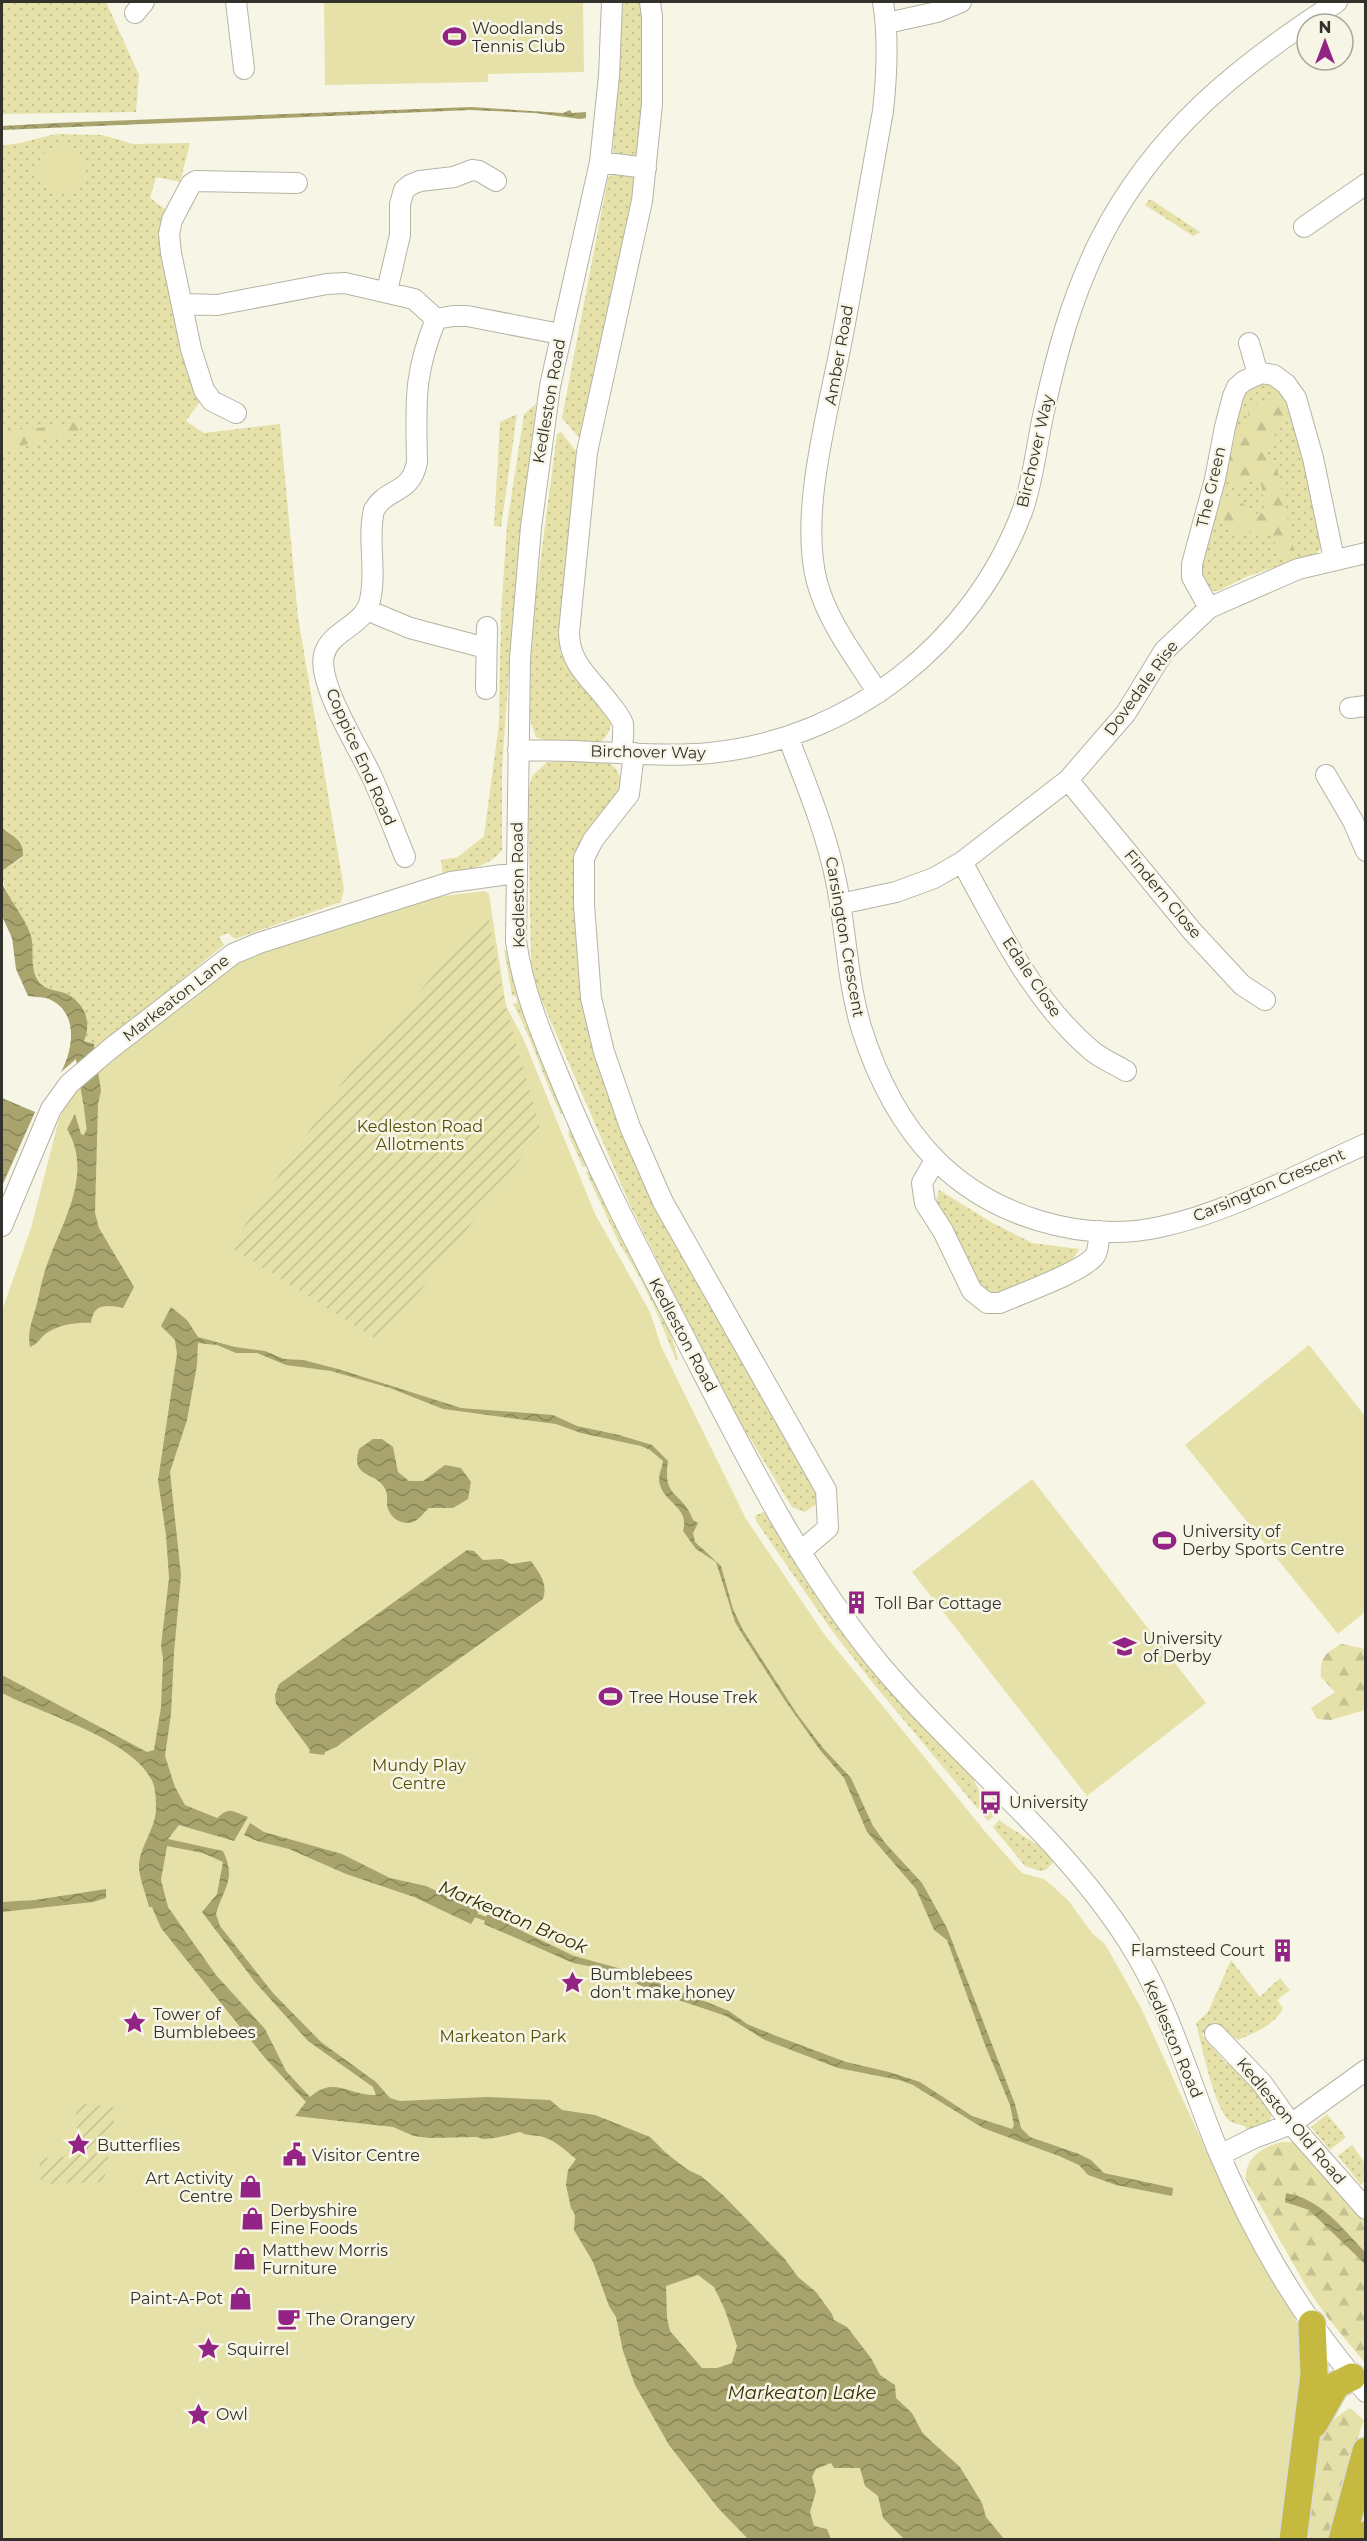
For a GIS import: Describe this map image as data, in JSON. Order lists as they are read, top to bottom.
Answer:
{
  "streets": {
    "street": [
      "Amber Road",
      "Kedleston Road",
      "Birchover Way",
      "The Green",
      "Dovedale Rise",
      "Coppice End Road",
      "Findern Close",
      "Carsington Crescent",
      "Edale Close",
      "Markeaton Lane",
      "Kedleston Old Road"
    ]
  },
  "crossings": [
    ["Amber Road", "Birchover Way"],
    ["Kedleston Road", "Birchover Way"],
    ["Kedleston Road", "Markeaton Lane"],
    ["Birchover Way", "Carsington Crescent"],
    ["The Green", "Dovedale Rise"],
    ["Dovedale Rise", "Findern Close"],
    ["Dovedale Rise", "Carsington Crescent"],
    ["Dovedale Rise", "Edale Close"]
  ],
  "water": ["Markeaton Brook", "Markeaton Lake"],
  "parks": ["Kedleston Road Allotments", "Mundy Play Centre", "Markeaton Park"],
  "places": {
    "sports": ["Woodlands Tennis Club", "University of Derby Sports Centre", "Tree House Trek"],
    "building": ["Toll Bar Cottage", "Flamsteed Court"],
    "school or university": ["University of Derby"],
    "bus stop": ["University"],
    "place": [
      "Bumblebees don't make honey",
      "Tower of Bumblebees",
      "Butterflies",
      "Squirrel",
      "Owl"
    ],
    "public building": ["Visitor Centre"],
    "shop": [
      "Art Activity Centre",
      "Derbyshire Fine Foods",
      "Matthew Morris Furniture",
      "Paint-A-Pot"
    ],
    "cafe": ["The Orangery"]
  },
  "north": "top"
}
